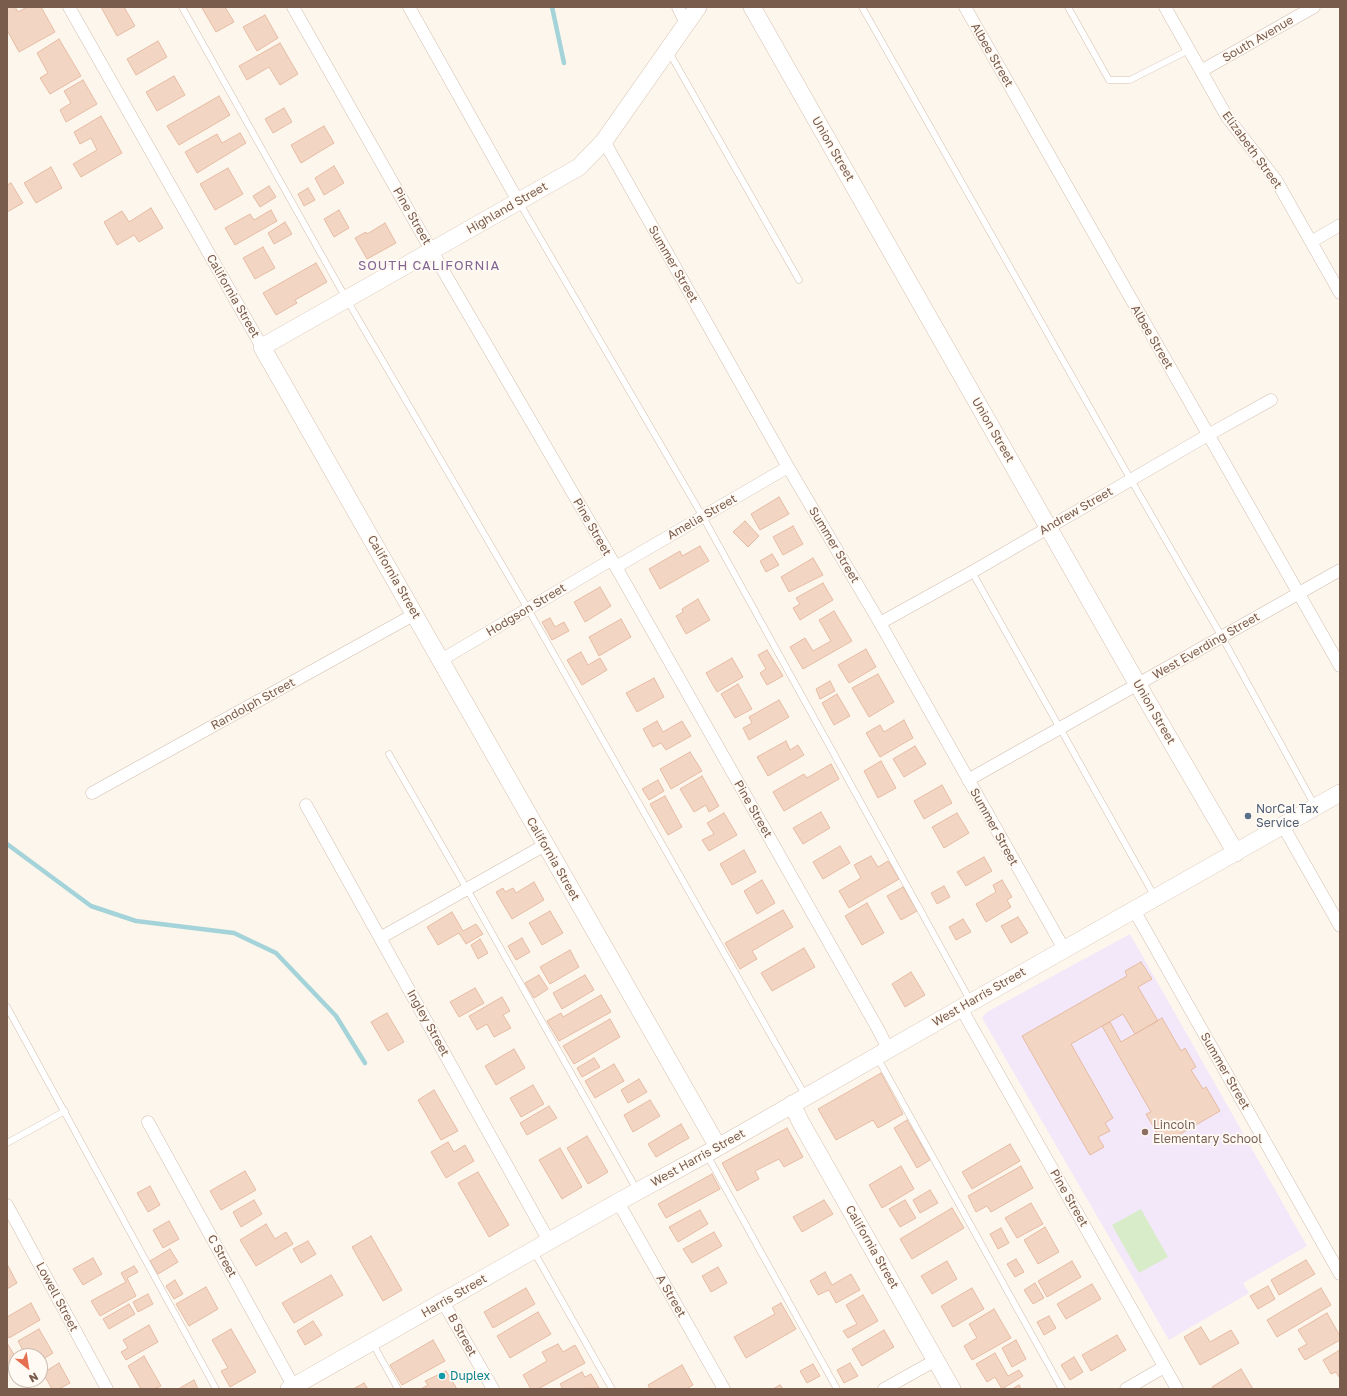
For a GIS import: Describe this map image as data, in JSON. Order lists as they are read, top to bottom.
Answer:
{
  "streets": {
    "street": [
      "South Avenue",
      "Albee Street",
      "Union Street",
      "Elizabeth Street",
      "Highland Street",
      "Pine Street",
      "Summer Street",
      "California Street",
      "Andrew Street",
      "Amelia Street",
      "Hodgson Street",
      "West Everding Street",
      "Randolph Street",
      "West Harris Street",
      "Ingley Street",
      "C Street",
      "Harris Street",
      "A Street",
      "Lowell Street",
      "B Street"
    ]
  },
  "crossings": [
    ["South Avenue", "Elizabeth Street"],
    ["Albee Street", "Andrew Street"],
    ["Albee Street", "West Everding Street"],
    ["Union Street", "Andrew Street"],
    ["Union Street", "West Everding Street"],
    ["Union Street", "West Harris Street"],
    ["Highland Street", "Pine Street"],
    ["Highland Street", "Summer Street"],
    ["Highland Street", "California Street"],
    ["Pine Street", "Amelia Street"],
    ["Pine Street", "Hodgson Street"],
    ["Pine Street", "West Harris Street"],
    ["Summer Street", "Andrew Street"],
    ["Summer Street", "Amelia Street"],
    ["Summer Street", "West Everding Street"],
    ["Summer Street", "West Harris Street"],
    ["California Street", "Hodgson Street"],
    ["California Street", "Randolph Street"],
    ["California Street", "West Harris Street"],
    ["Amelia Street", "Hodgson Street"],
    ["West Harris Street", "Harris Street"],
    ["West Harris Street", "A Street"],
    ["Ingley Street", "Harris Street"],
    ["C Street", "Harris Street"],
    ["Harris Street", "A Street"],
    ["Harris Street", "B Street"]
  ],
  "districts": ["SOUTH CALIFORNIA"],
  "places": ["NorCal Tax Service", "Lincoln Elementary School", "Duplex"],
  "north": "bottom right"
}
